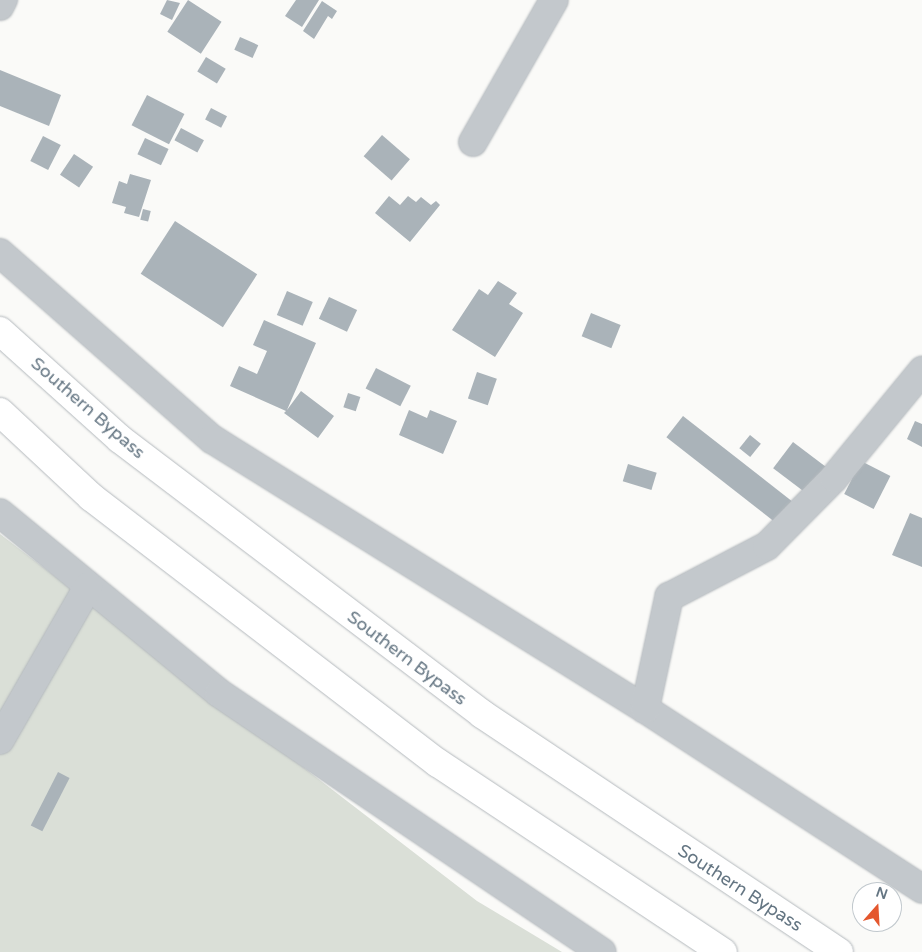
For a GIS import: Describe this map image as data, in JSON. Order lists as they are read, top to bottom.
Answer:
{
  "streets": {
    "highway": ["Southern Bypass"]
  },
  "north": "top"
}
